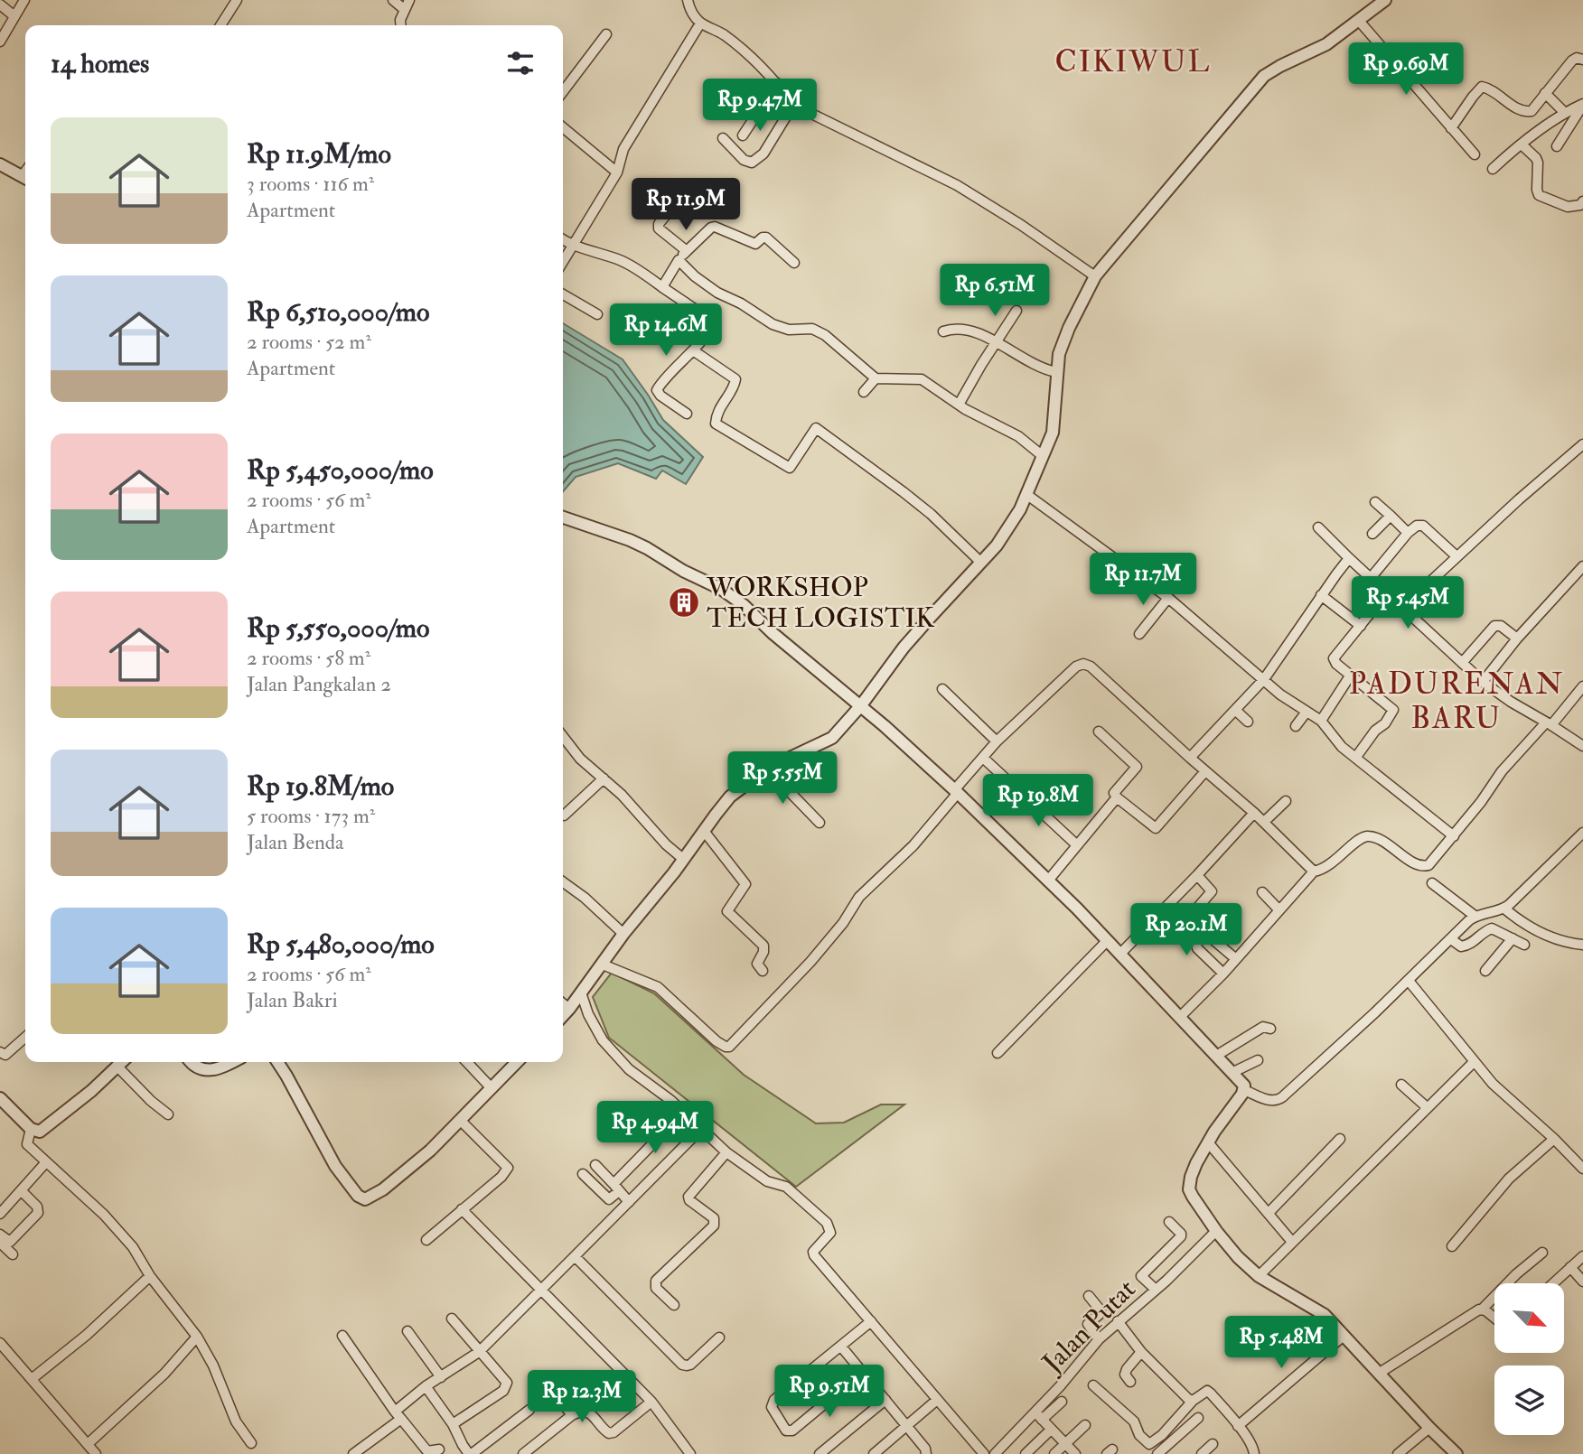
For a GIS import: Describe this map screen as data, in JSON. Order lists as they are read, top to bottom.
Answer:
{
  "streets": {
    "street": ["Jalan Putat"]
  },
  "districts": ["CIKIWUL", "PADURENAN BARU"],
  "places": {
    "building": ["WORKSHOP TECH LOGISTIK"]
  },
  "north": "bottom right",
  "page": {
    "heading": "14 homes",
    "price": [
      "Rp 9.69M",
      "Rp 9.47M",
      "Rp 11.9M",
      "Rp 6.51M",
      "Rp 14.6M",
      "Rp 11.7M",
      "Rp 5.45M",
      "Rp 5.55M",
      "Rp 19.8M",
      "Rp 20.1M",
      "Rp 4.94M",
      "Rp 5.48M",
      "Rp 9.51M",
      "Rp 12.3M"
    ],
    "list": [
      {
        "name": "Rp 11.9M/mo",
        "note": "3 rooms · 116 m² · Apartment"
      },
      {
        "name": "Rp 6,510,000/mo",
        "note": "2 rooms · 52 m² · Apartment"
      },
      {
        "name": "Rp 5,450,000/mo",
        "note": "2 rooms · 56 m² · Apartment"
      },
      {
        "name": "Rp 5,550,000/mo",
        "note": "2 rooms · 58 m² · Jalan Pangkalan 2"
      },
      {
        "name": "Rp 19.8M/mo",
        "note": "5 rooms · 173 m² · Jalan Benda"
      },
      {
        "name": "Rp 5,480,000/mo",
        "note": "2 rooms · 56 m² · Jalan Bakri"
      }
    ]
  }
}
